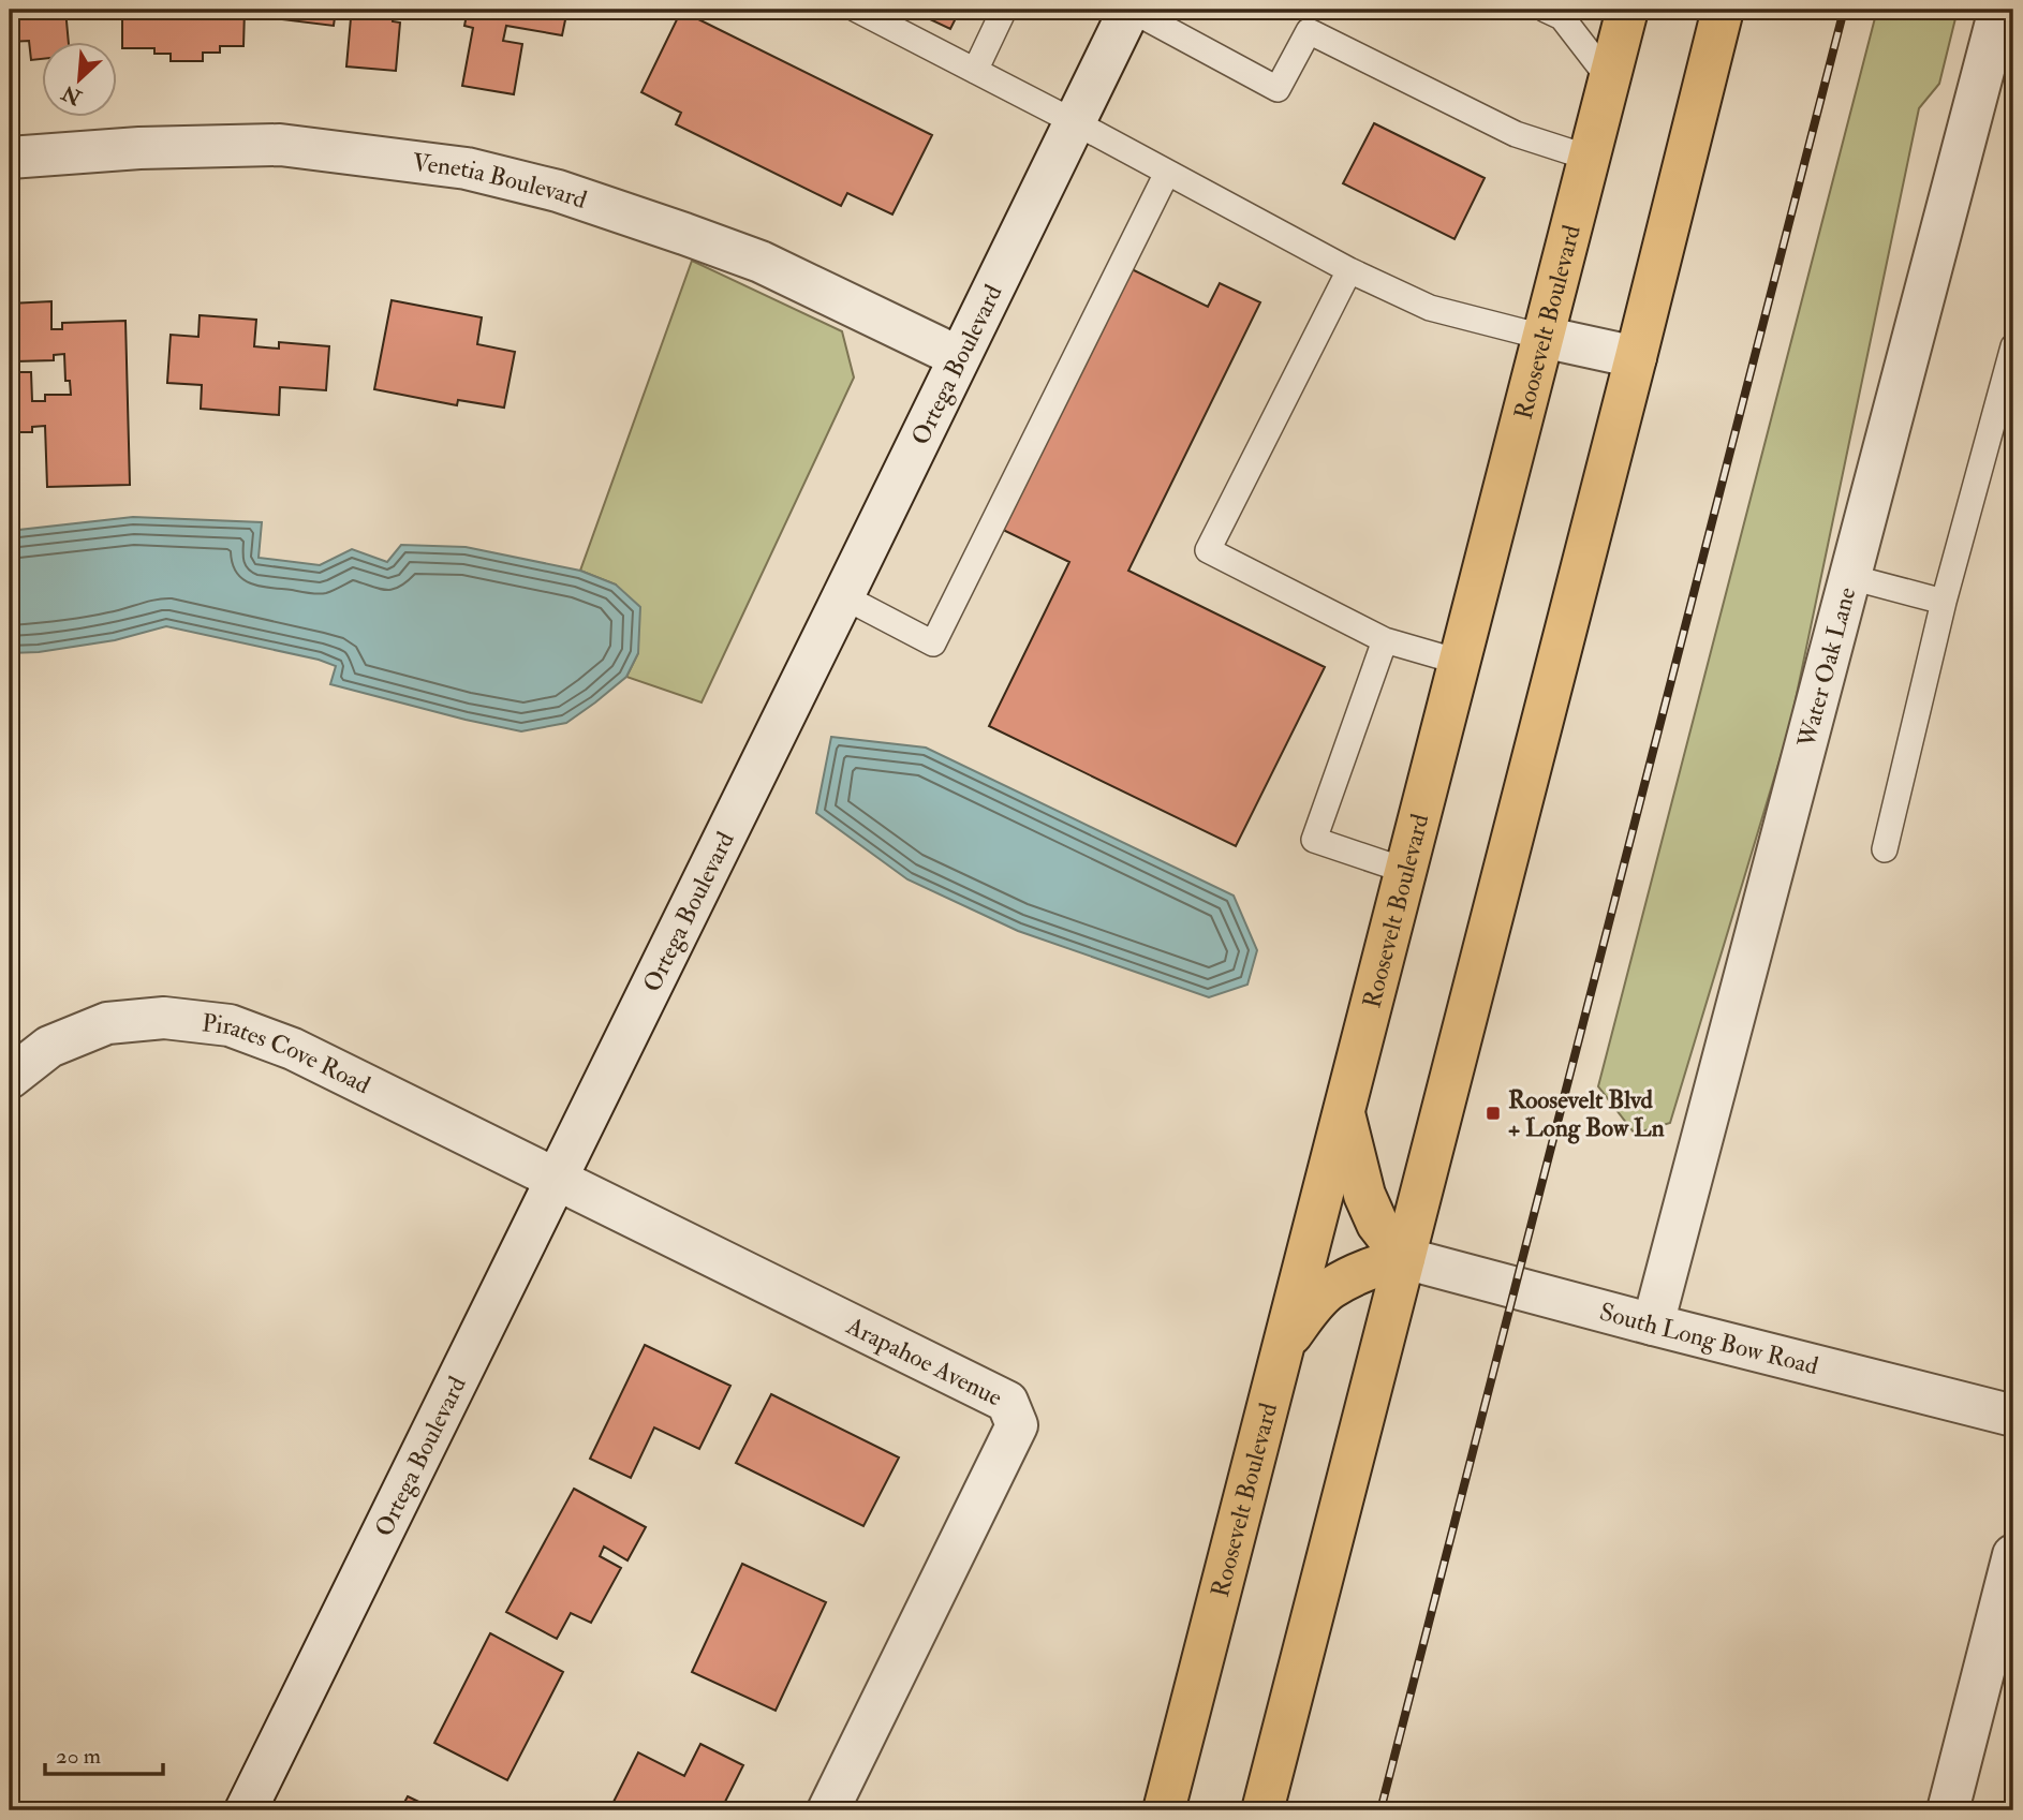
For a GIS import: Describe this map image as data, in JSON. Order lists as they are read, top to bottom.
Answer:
{
  "streets": {
    "highway": ["Roosevelt Boulevard"],
    "street": [
      "Venetia Boulevard",
      "Ortega Boulevard",
      "Water Oak Lane",
      "Pirates Cove Road",
      "South Long Bow Road",
      "Arapahoe Avenue"
    ]
  },
  "crossings": [
    ["Venetia Boulevard", "Ortega Boulevard"],
    ["Ortega Boulevard", "Pirates Cove Road"],
    ["Ortega Boulevard", "Arapahoe Avenue"],
    ["Water Oak Lane", "South Long Bow Road"],
    ["Pirates Cove Road", "Arapahoe Avenue"]
  ],
  "places": {
    "transit": ["Roosevelt Blvd + Long Bow Ln"]
  },
  "scale_bar": "20 m",
  "north": "bottom left"
}
